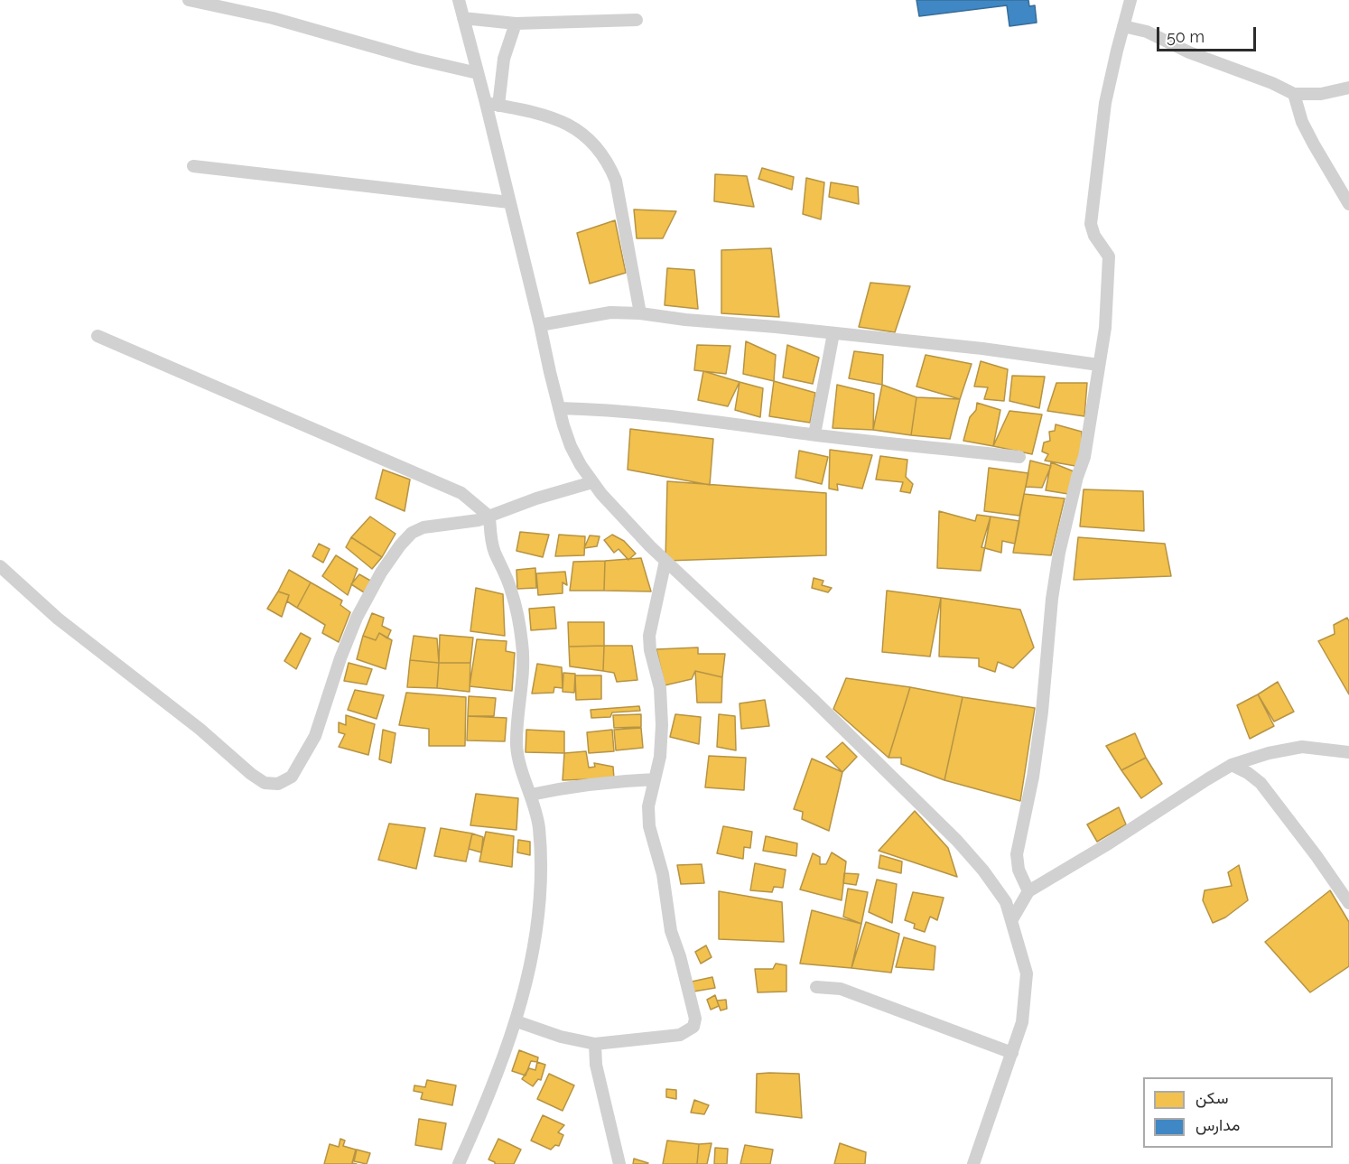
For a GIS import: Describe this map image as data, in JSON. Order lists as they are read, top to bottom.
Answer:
{
  "legend": ["سكن", "مدارس"],
  "scale_bar": "50 m"
}
